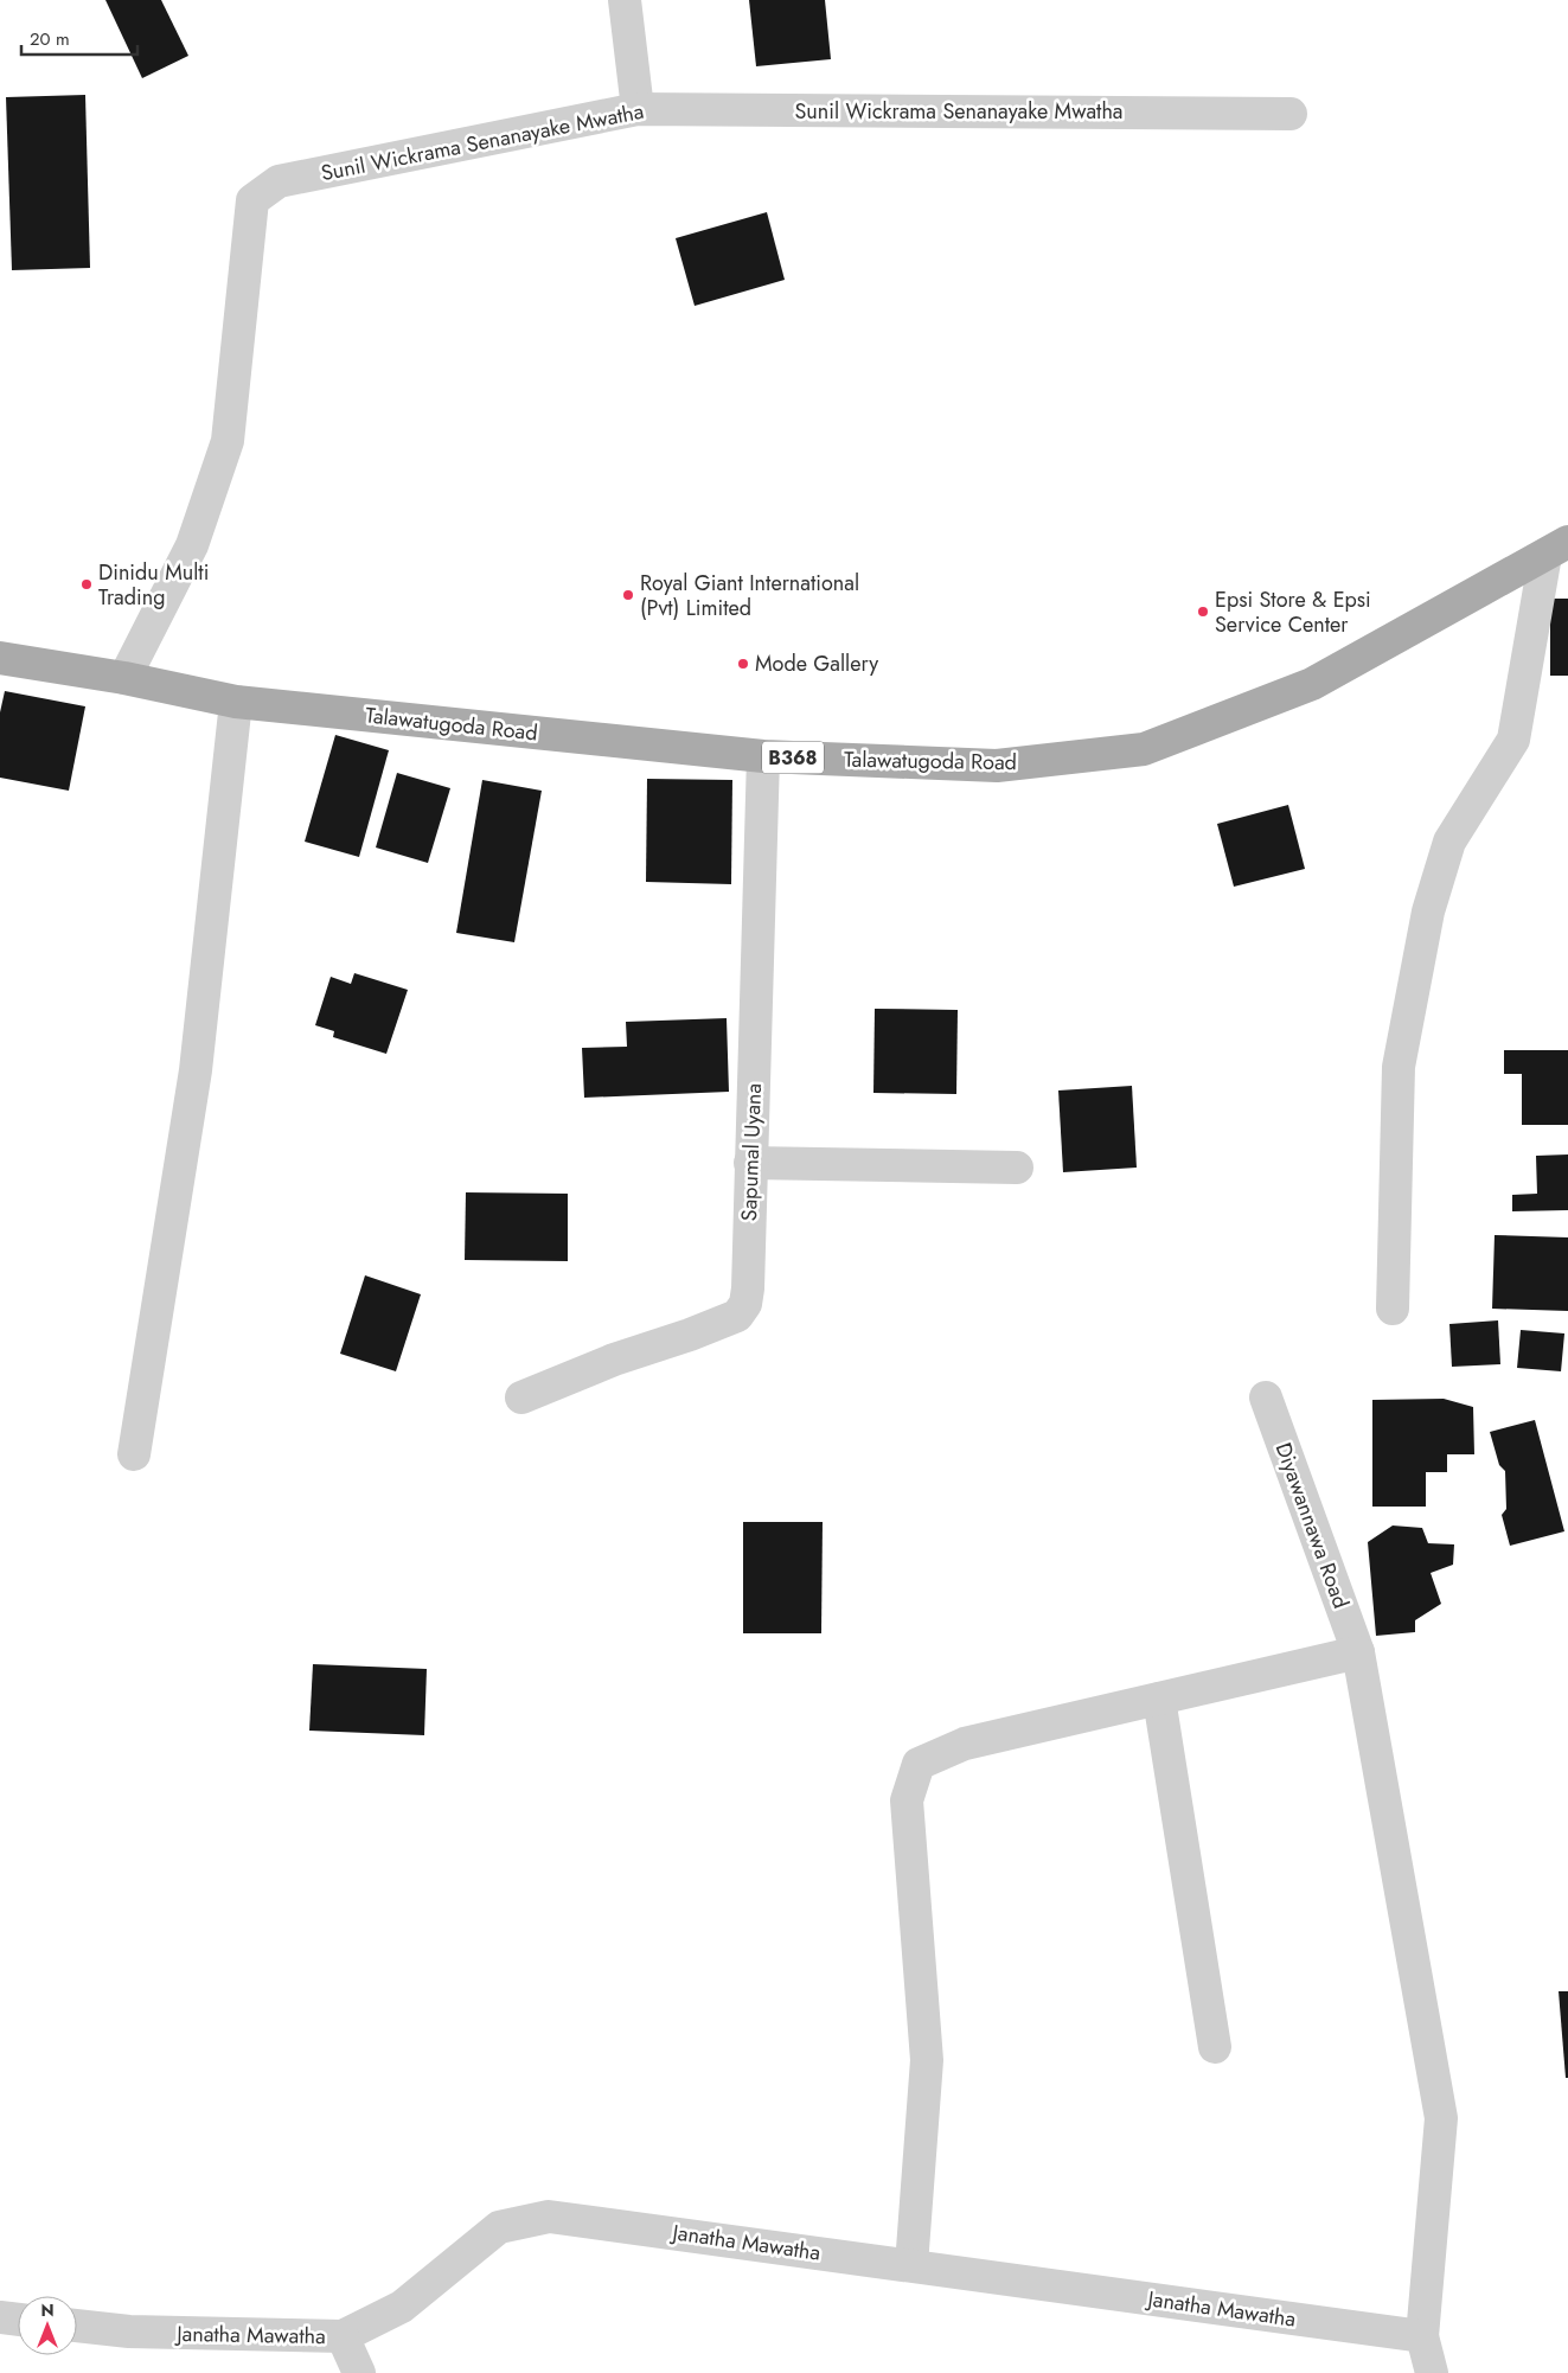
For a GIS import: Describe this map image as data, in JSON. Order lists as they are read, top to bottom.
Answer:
{
  "streets": {
    "main road": ["Talawatugoda Road", "B368"],
    "street": [
      "Sunil Wickrama Senanayake Mwatha",
      "Sapumal Uyana",
      "Diyawannawa Road",
      "Janatha Mawatha"
    ]
  },
  "crossings": [
    ["Sunil Wickrama Senanayake Mwatha", "Talawatugoda Road"],
    ["Talawatugoda Road", "Sapumal Uyana"],
    ["Diyawannawa Road", "Janatha Mawatha"]
  ],
  "places": [
    "Dinidu Multi Trading",
    "Royal Giant International (Pvt) Limited",
    "Epsi Store & Epsi Service Center",
    "Mode Gallery"
  ],
  "scale_bar": "20 m",
  "north": "top"
}
